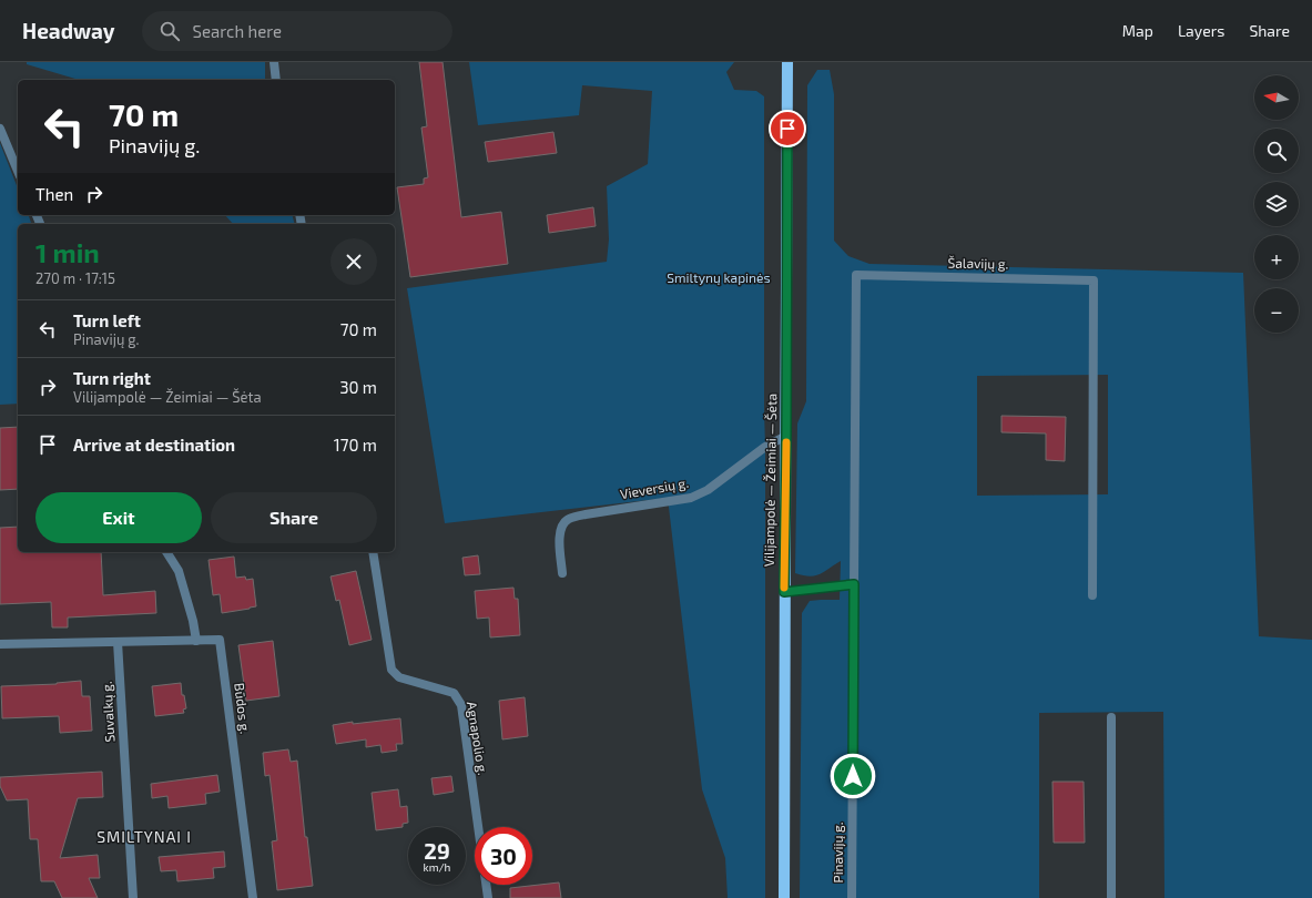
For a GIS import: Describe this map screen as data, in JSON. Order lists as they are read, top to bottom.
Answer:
{
  "streets": {
    "main road": ["Vilijampolė — Žeimiai — Šėta"],
    "street": [
      "Šalavijų g.",
      "Vieversių g.",
      "Būdos g.",
      "Suvalkų g.",
      "Agnapolio g.",
      "Pinavijų g."
    ]
  },
  "crossings": [
    ["Šalavijų g.", "Pinavijų g."],
    ["Vilijampolė — Žeimiai — Šėta", "Vieversių g."]
  ],
  "districts": ["SMILTYNAI I"],
  "parks": ["Smiltynų kapinės"],
  "north": "left",
  "page": {
    "header": "Headway",
    "search": "Search here",
    "nav": ["Map", "Layers", "Share"],
    "map_buttons": ["+", "−"],
    "turn": ["70 m", "Pinavijų g."],
    "then": "Then",
    "heading": ["1 min", "270 m · 17:15"],
    "list": [
      {
        "name": "Turn left",
        "note": "Pinavijų g.",
        "value": "70 m"
      },
      {
        "name": "Turn right",
        "note": "Vilijampolė — Žeimiai — Šėta",
        "value": "30 m"
      },
      {
        "name": "Arrive at destination",
        "value": "170 m"
      }
    ],
    "buttons": ["Exit", "Share"],
    "speed": "29 km/h",
    "limit": "30"
  }
}
